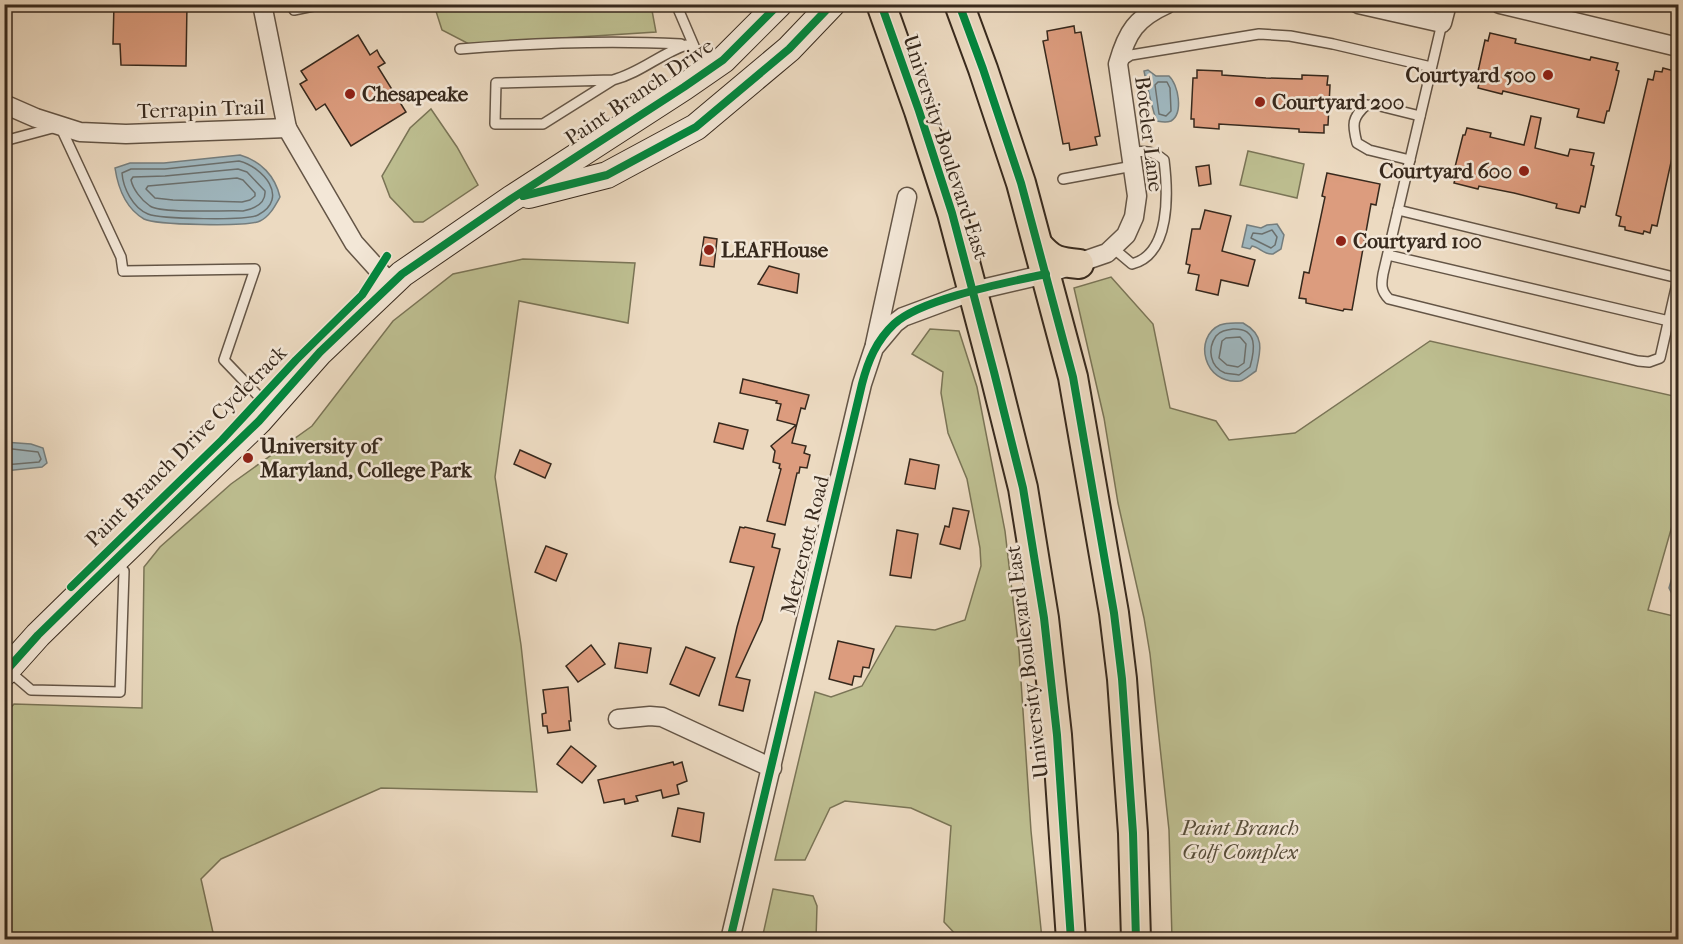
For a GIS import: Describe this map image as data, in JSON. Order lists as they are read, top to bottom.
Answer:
{
  "streets": {
    "main road": ["University Boulevard East"],
    "street": [
      "Paint Branch Drive",
      "Terrapin Trail",
      "Boteler Lane",
      "Metzerott Road"
    ],
    "cycle path": ["Paint Branch Drive Cycletrack"]
  },
  "crossings": [
    ["Paint Branch Drive", "Terrapin Trail"],
    ["Boteler Lane", "Metzerott Road"],
    ["University Boulevard East", "Metzerott Road"]
  ],
  "parks": ["Paint Branch Golf Complex"],
  "places": [
    "Courtyard 500",
    "Chesapeake",
    "Courtyard 200",
    "Courtyard 600",
    "Courtyard 100",
    "LEAFHouse",
    "University of Maryland, College Park"
  ]
}
